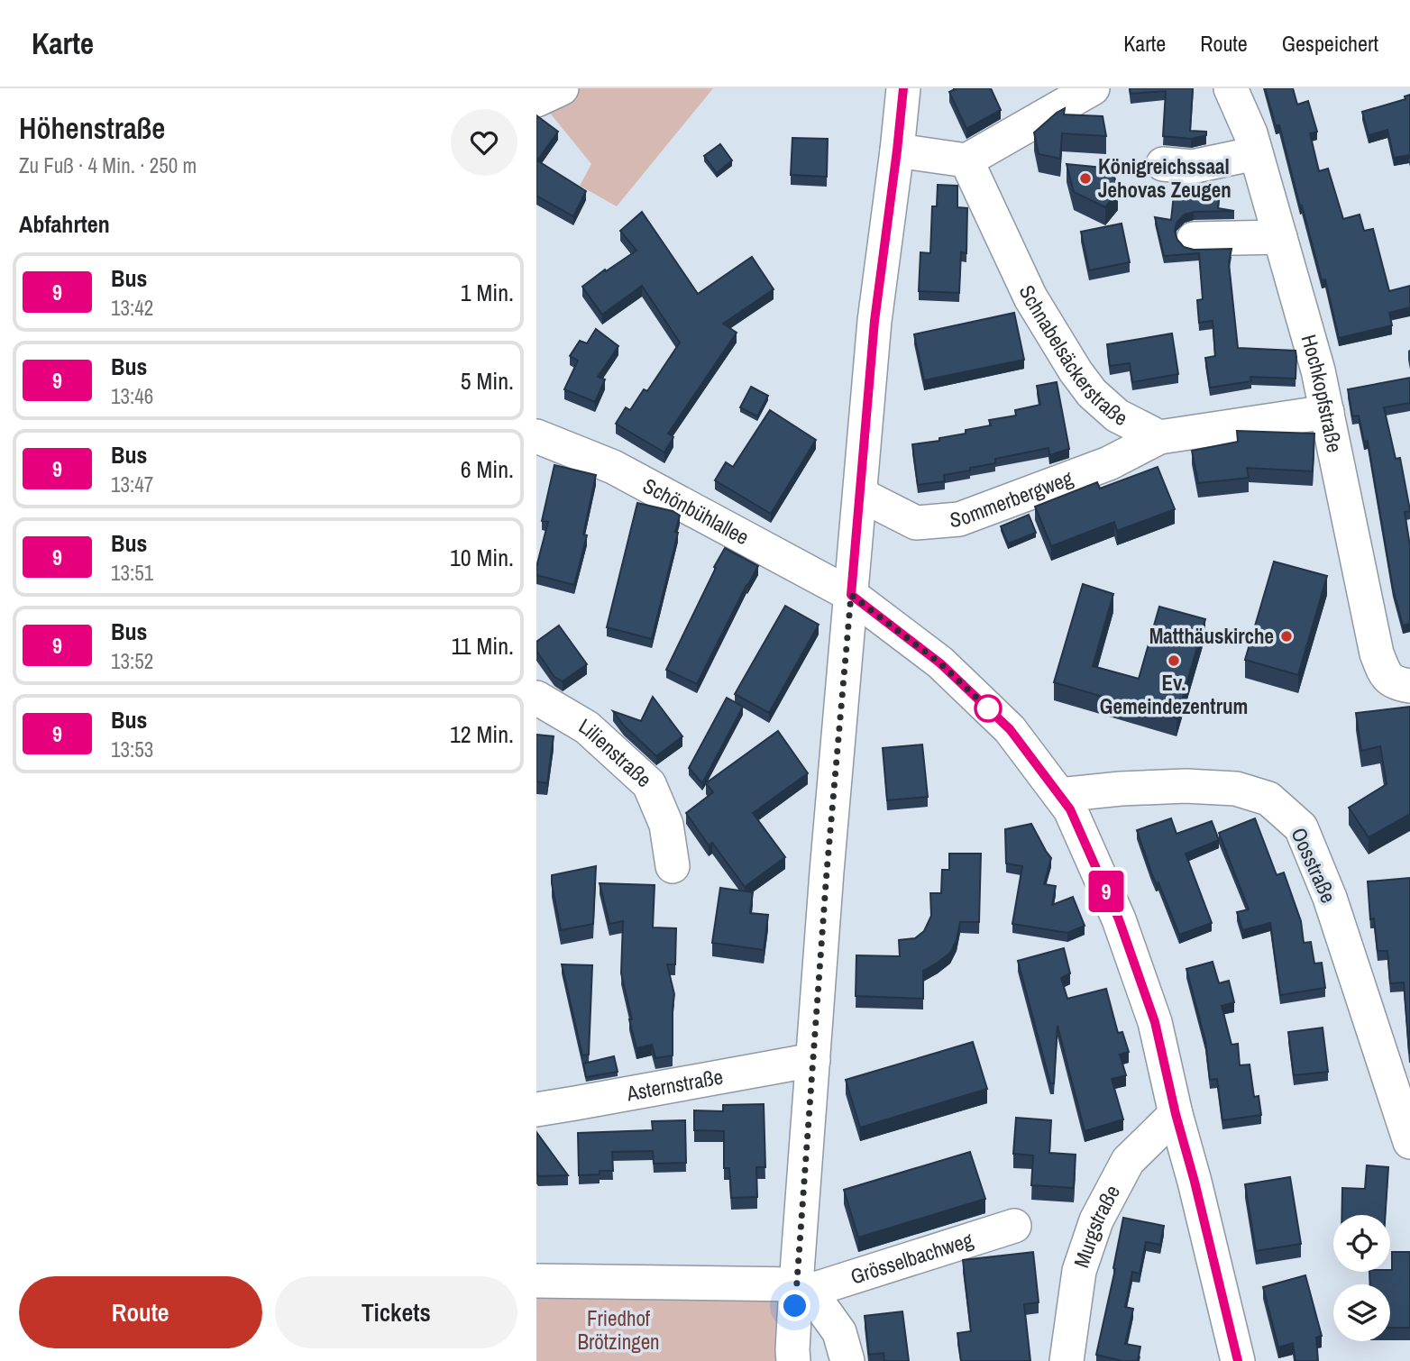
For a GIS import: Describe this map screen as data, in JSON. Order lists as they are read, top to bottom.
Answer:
{
  "streets": {
    "street": [
      "Schnabelsäckerstraße",
      "Hochkopfstraße",
      "Sommerbergweg",
      "Schönbühlallee",
      "Lilienstraße",
      "Oosstraße",
      "Asternstraße",
      "Murgstraße",
      "Grösselbachweg"
    ]
  },
  "crossings": [
    ["Schnabelsäckerstraße", "Sommerbergweg"],
    ["Schönbühlallee", "Oosstraße"],
    ["Schönbühlallee", "Murgstraße"]
  ],
  "parks": ["Friedhof Brötzingen"],
  "places": ["Königreichssaal Jehovas Zeugen", "Matthäuskirche", "Ev. Gemeindezentrum"],
  "lines": ["bus line 9"],
  "page": {
    "header": "Karte",
    "nav": ["Karte", "Route", "Gespeichert"],
    "heading": [
      ["Höhenstraße", "Zu Fuß · 4 Min. · 250 m"],
      "Abfahrten"
    ],
    "on_map": "9",
    "list": [
      {
        "mark": "9",
        "name": "Bus",
        "note": "13:42",
        "value": "1 Min."
      },
      {
        "mark": "9",
        "name": "Bus",
        "note": "13:46",
        "value": "5 Min."
      },
      {
        "mark": "9",
        "name": "Bus",
        "note": "13:47",
        "value": "6 Min."
      },
      {
        "mark": "9",
        "name": "Bus",
        "note": "13:51",
        "value": "10 Min."
      },
      {
        "mark": "9",
        "name": "Bus",
        "note": "13:52",
        "value": "11 Min."
      },
      {
        "mark": "9",
        "name": "Bus",
        "note": "13:53",
        "value": "12 Min."
      }
    ],
    "buttons": ["Route", "Tickets"]
  }
}
